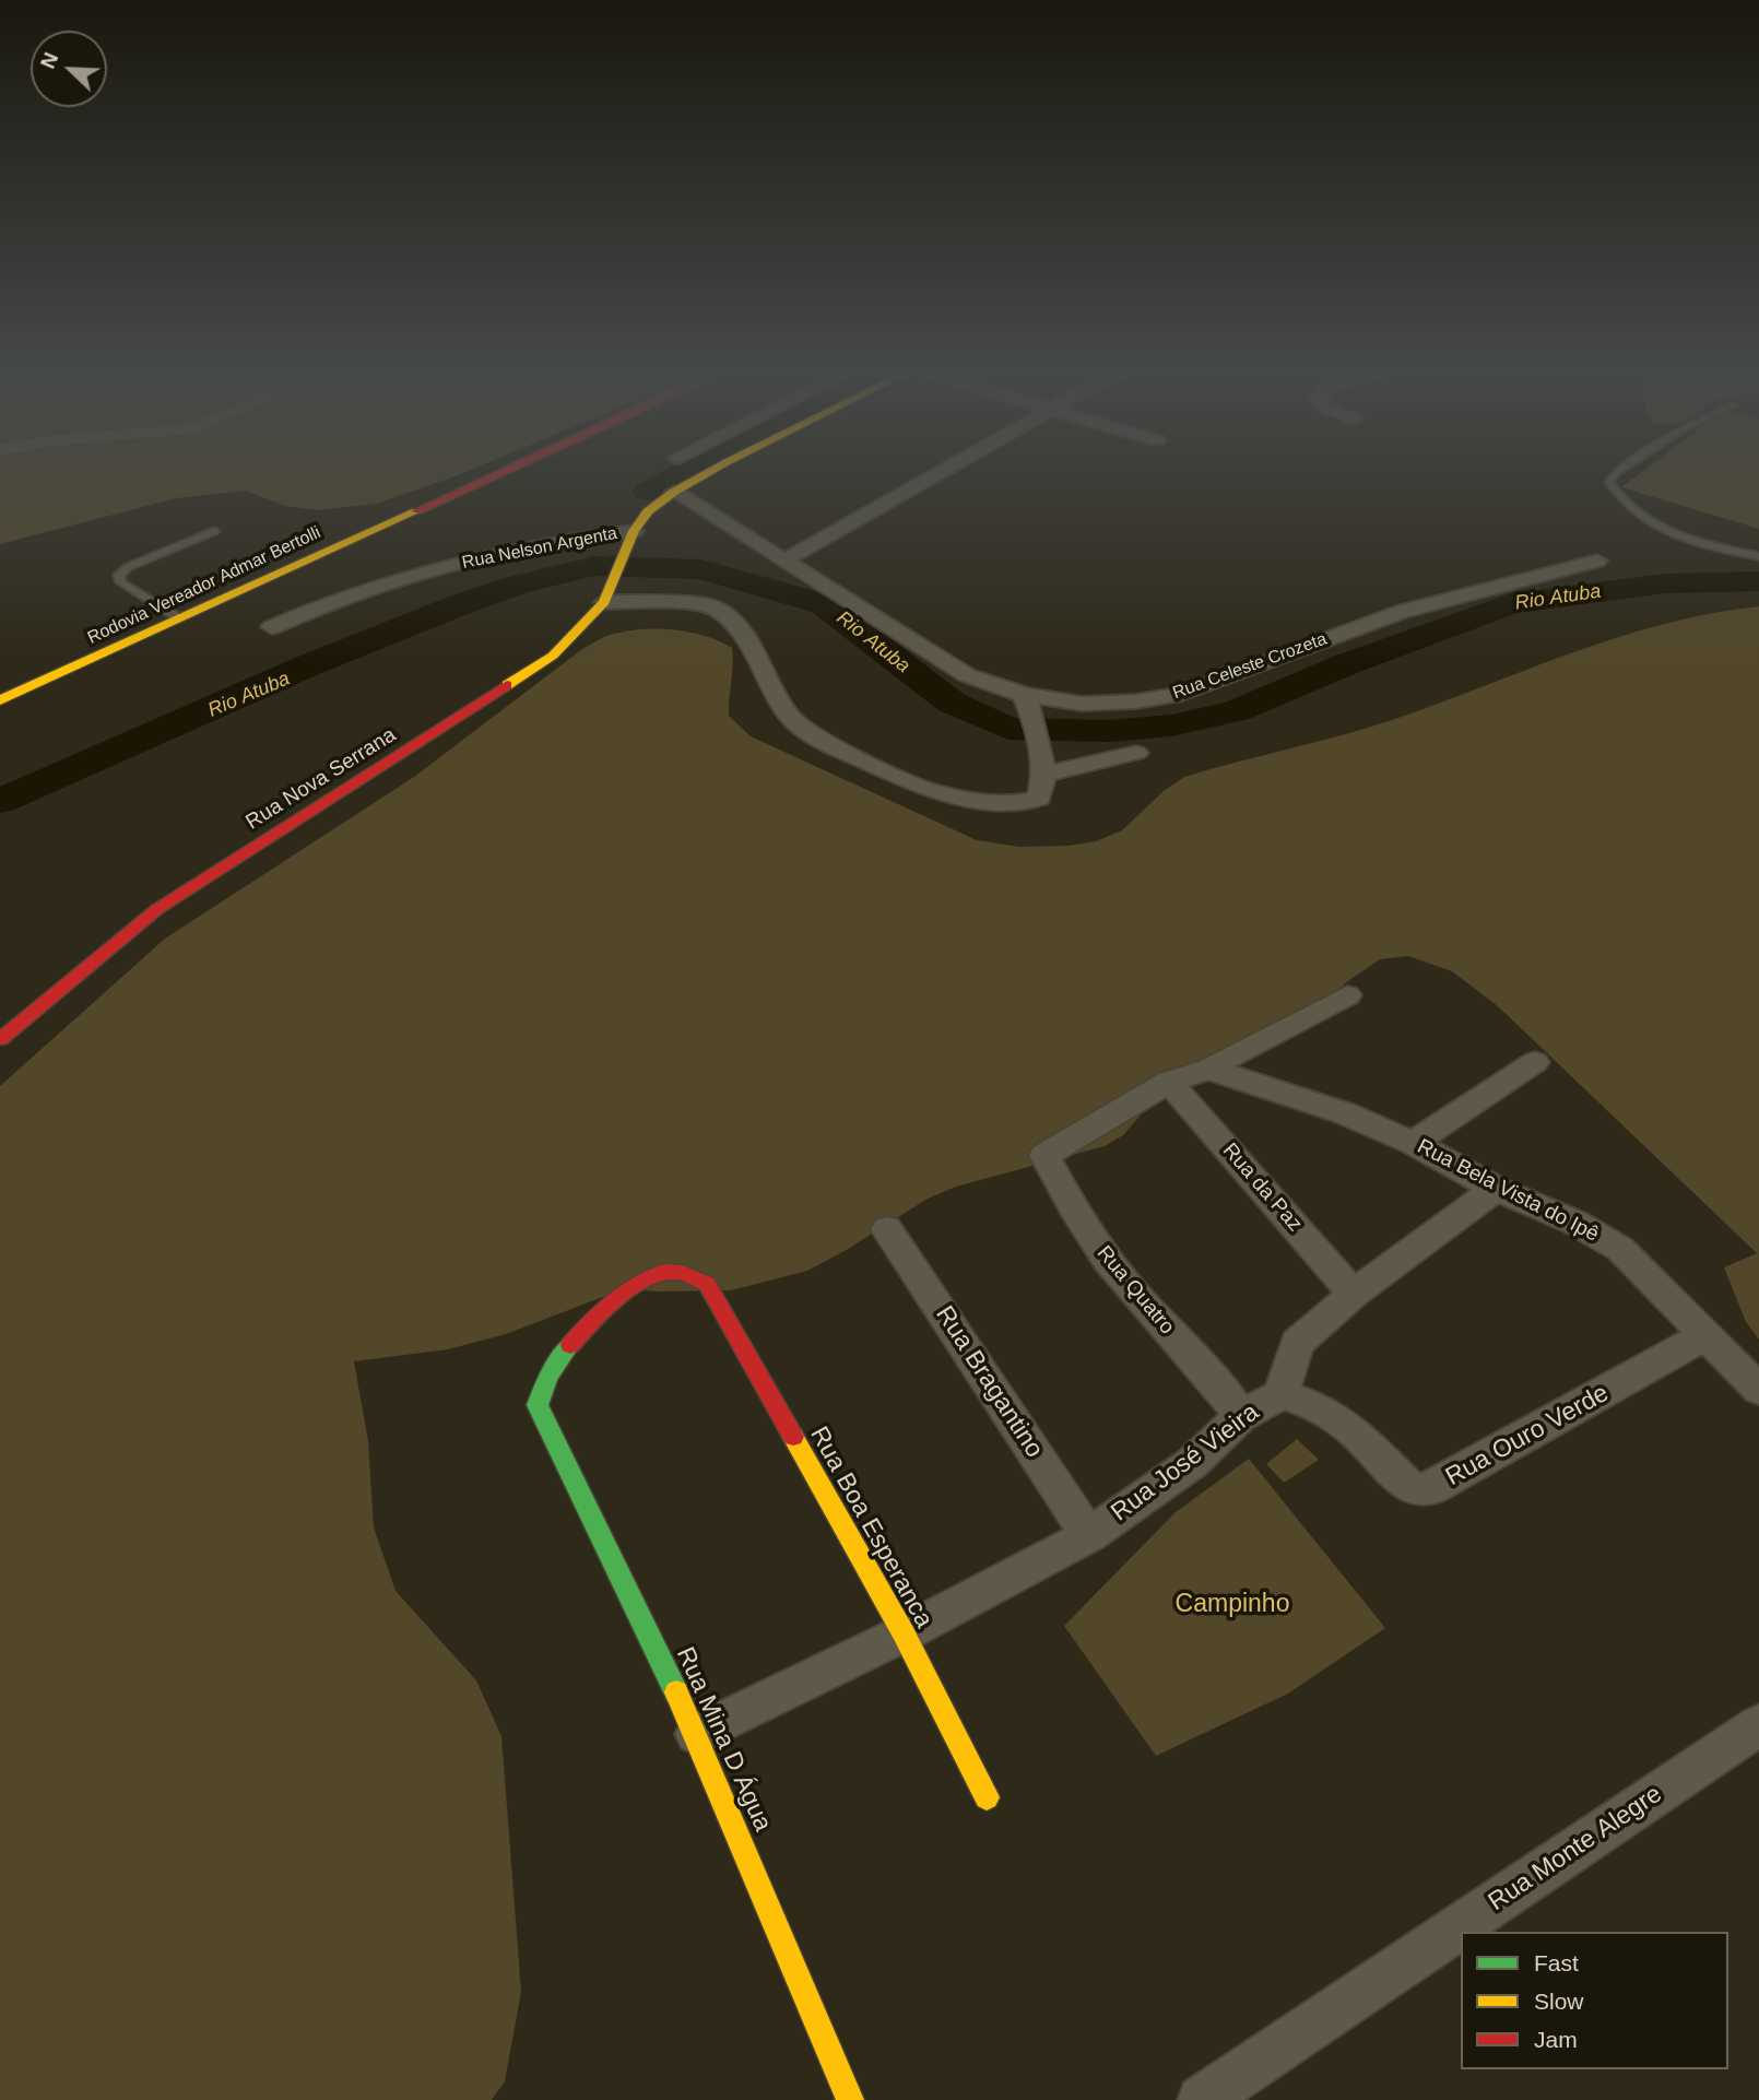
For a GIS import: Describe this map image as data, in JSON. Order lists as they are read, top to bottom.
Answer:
{
  "streets": {
    "main road": [
      "Rua Nelson Argenta",
      "Rodovia Vereador Admar Bertolli",
      "Rua Nova Serrana",
      "Rua Boa Esperanca",
      "Rua Mina D Água"
    ],
    "street": [
      "Rua Celeste Crozeta",
      "Rua da Paz",
      "Rua Bela Vista do Ipê",
      "Rua Quatro",
      "Rua Bragantino",
      "Rua Ouro Verde",
      "Rua José Vieira",
      "Rua Monte Alegre"
    ]
  },
  "crossings": [
    ["Rua Nelson Argenta", "Rua Celeste Crozeta"],
    ["Rua Nelson Argenta", "Rua Nova Serrana"],
    ["Rua da Paz", "Rua Quatro"],
    ["Rua da Paz", "Rua José Vieira"],
    ["Rua Bela Vista do Ipê", "Rua Ouro Verde"],
    ["Rua Bela Vista do Ipê", "Rua José Vieira"],
    ["Rua Quatro", "Rua José Vieira"],
    ["Rua Bragantino", "Rua José Vieira"],
    ["Rua Ouro Verde", "Rua José Vieira"],
    ["Rua José Vieira", "Rua Boa Esperanca"],
    ["Rua José Vieira", "Rua Mina D Água"],
    ["Rua Boa Esperanca", "Rua Mina D Água"]
  ],
  "water": ["Rio Atuba"],
  "parks": ["Campinho"],
  "legend": ["Fast", "Slow", "Jam"],
  "north": "top left"
}
